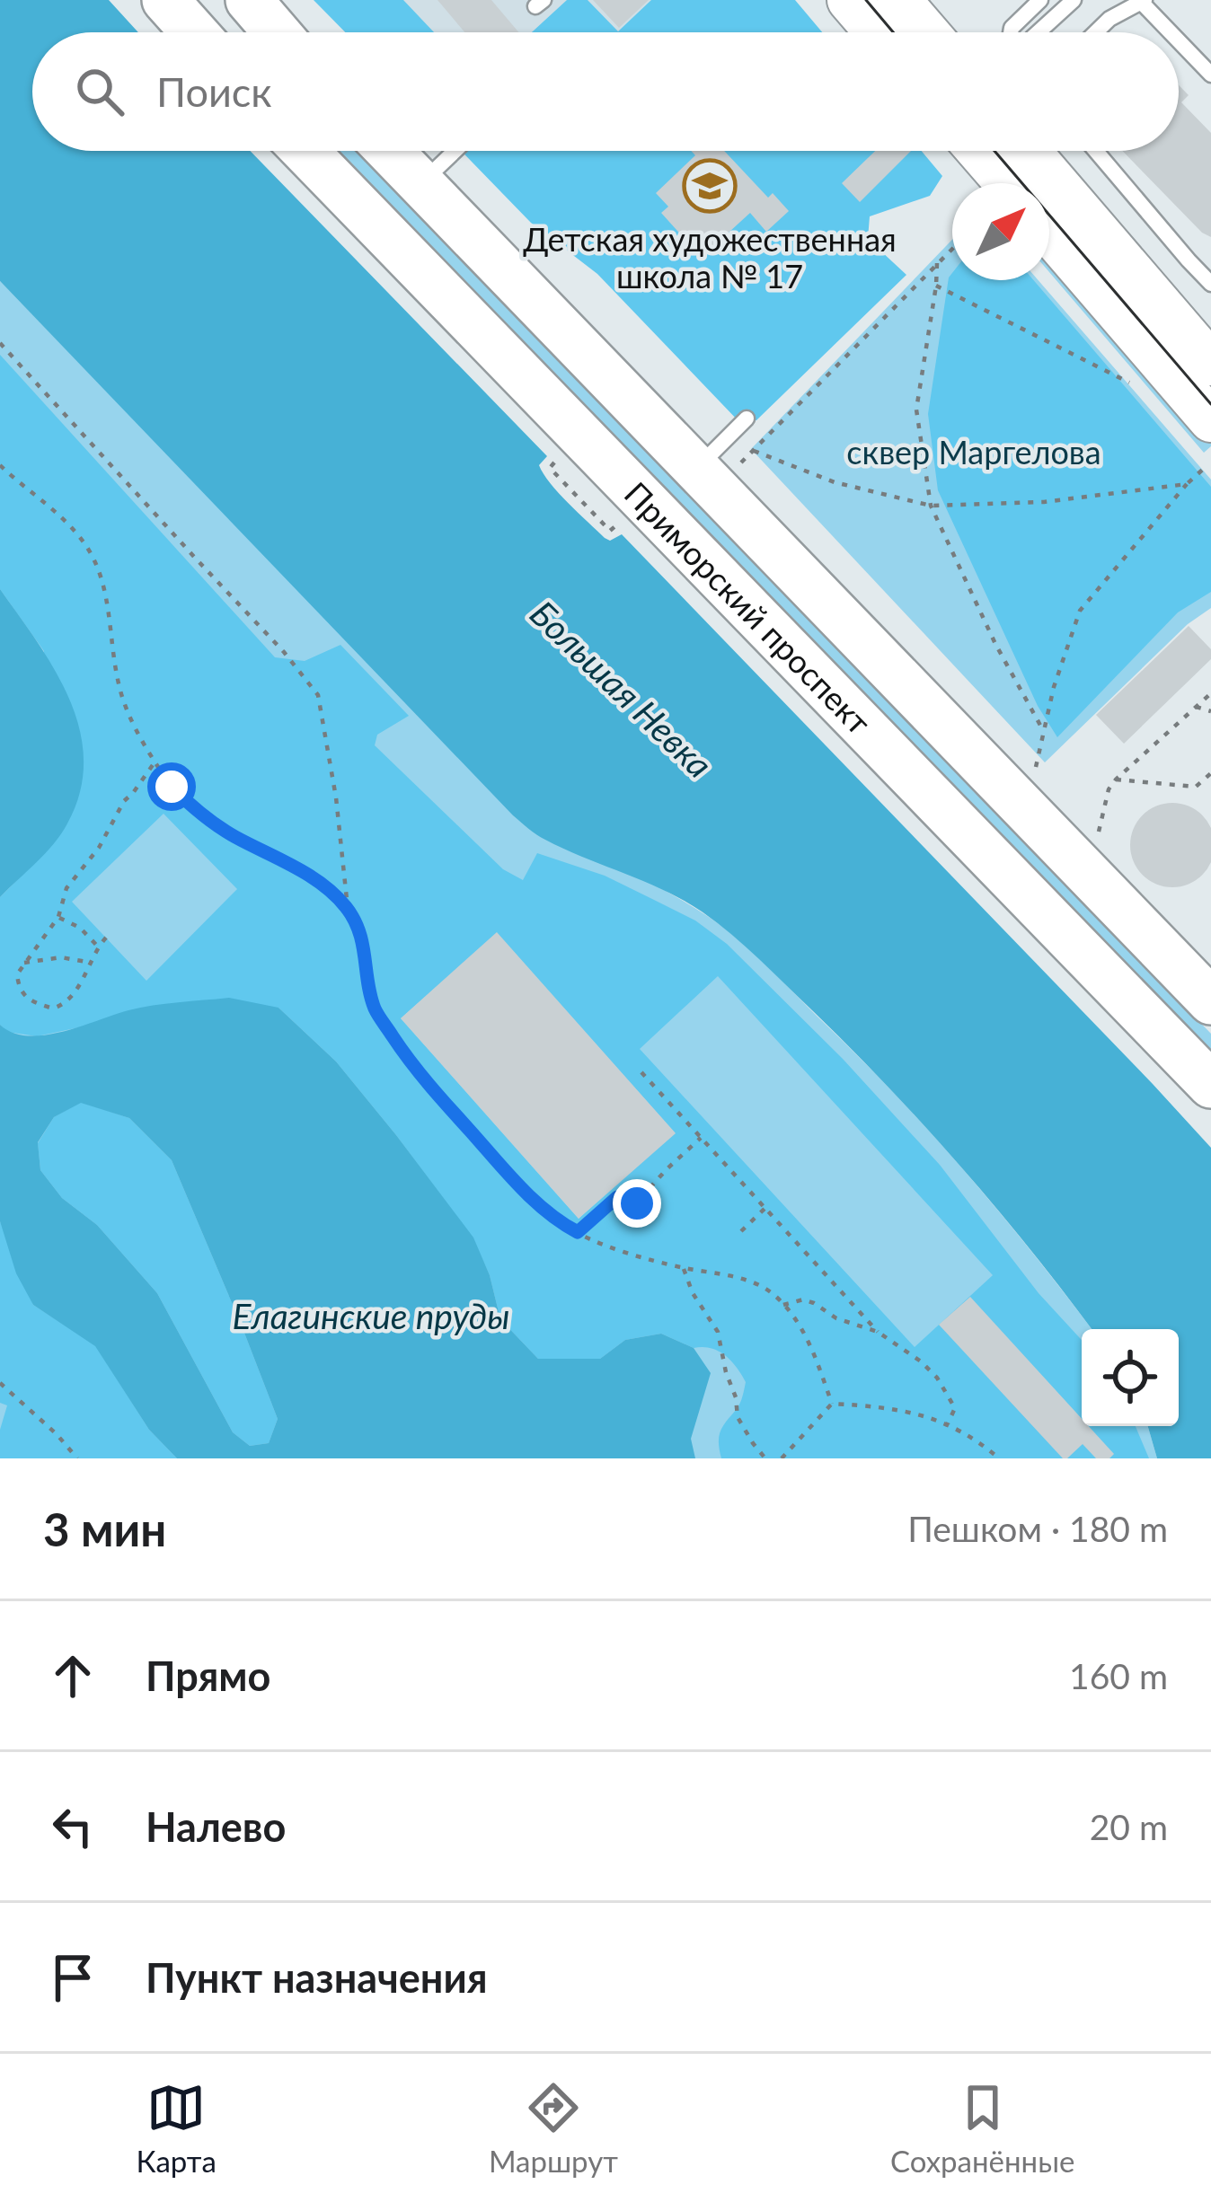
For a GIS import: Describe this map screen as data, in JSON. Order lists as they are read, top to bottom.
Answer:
{
  "streets": {
    "main road": ["Приморский проспект"]
  },
  "water": ["Большая Невка", "Елагинские пруды"],
  "parks": ["сквер Маргелова"],
  "places": {
    "school or university": ["Детская художественная школа № 17"]
  },
  "north": "top right",
  "page": {
    "search": "Поиск",
    "heading": ["3 мин", "Пешком · 180 m"],
    "list": [
      ["Прямо", "160 m"],
      ["Налево", "20 m"],
      "Пункт назначения"
    ],
    "nav": ["Карта", "Маршрут", "Сохранённые"]
  }
}
